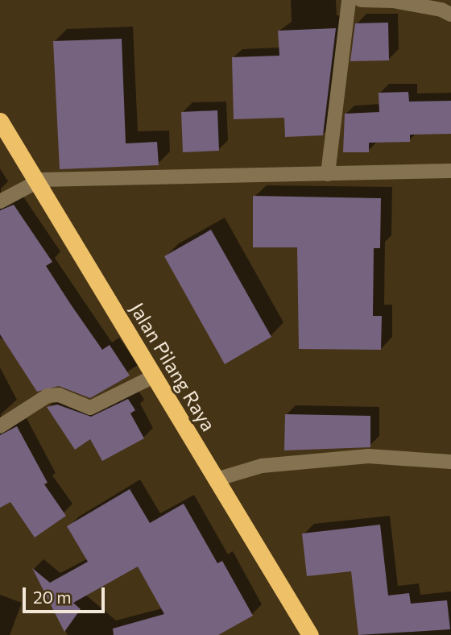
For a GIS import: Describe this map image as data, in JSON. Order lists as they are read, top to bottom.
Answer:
{
  "streets": {
    "highway": ["Jalan Pilang Raya"]
  },
  "scale_bar": "20 m"
}
